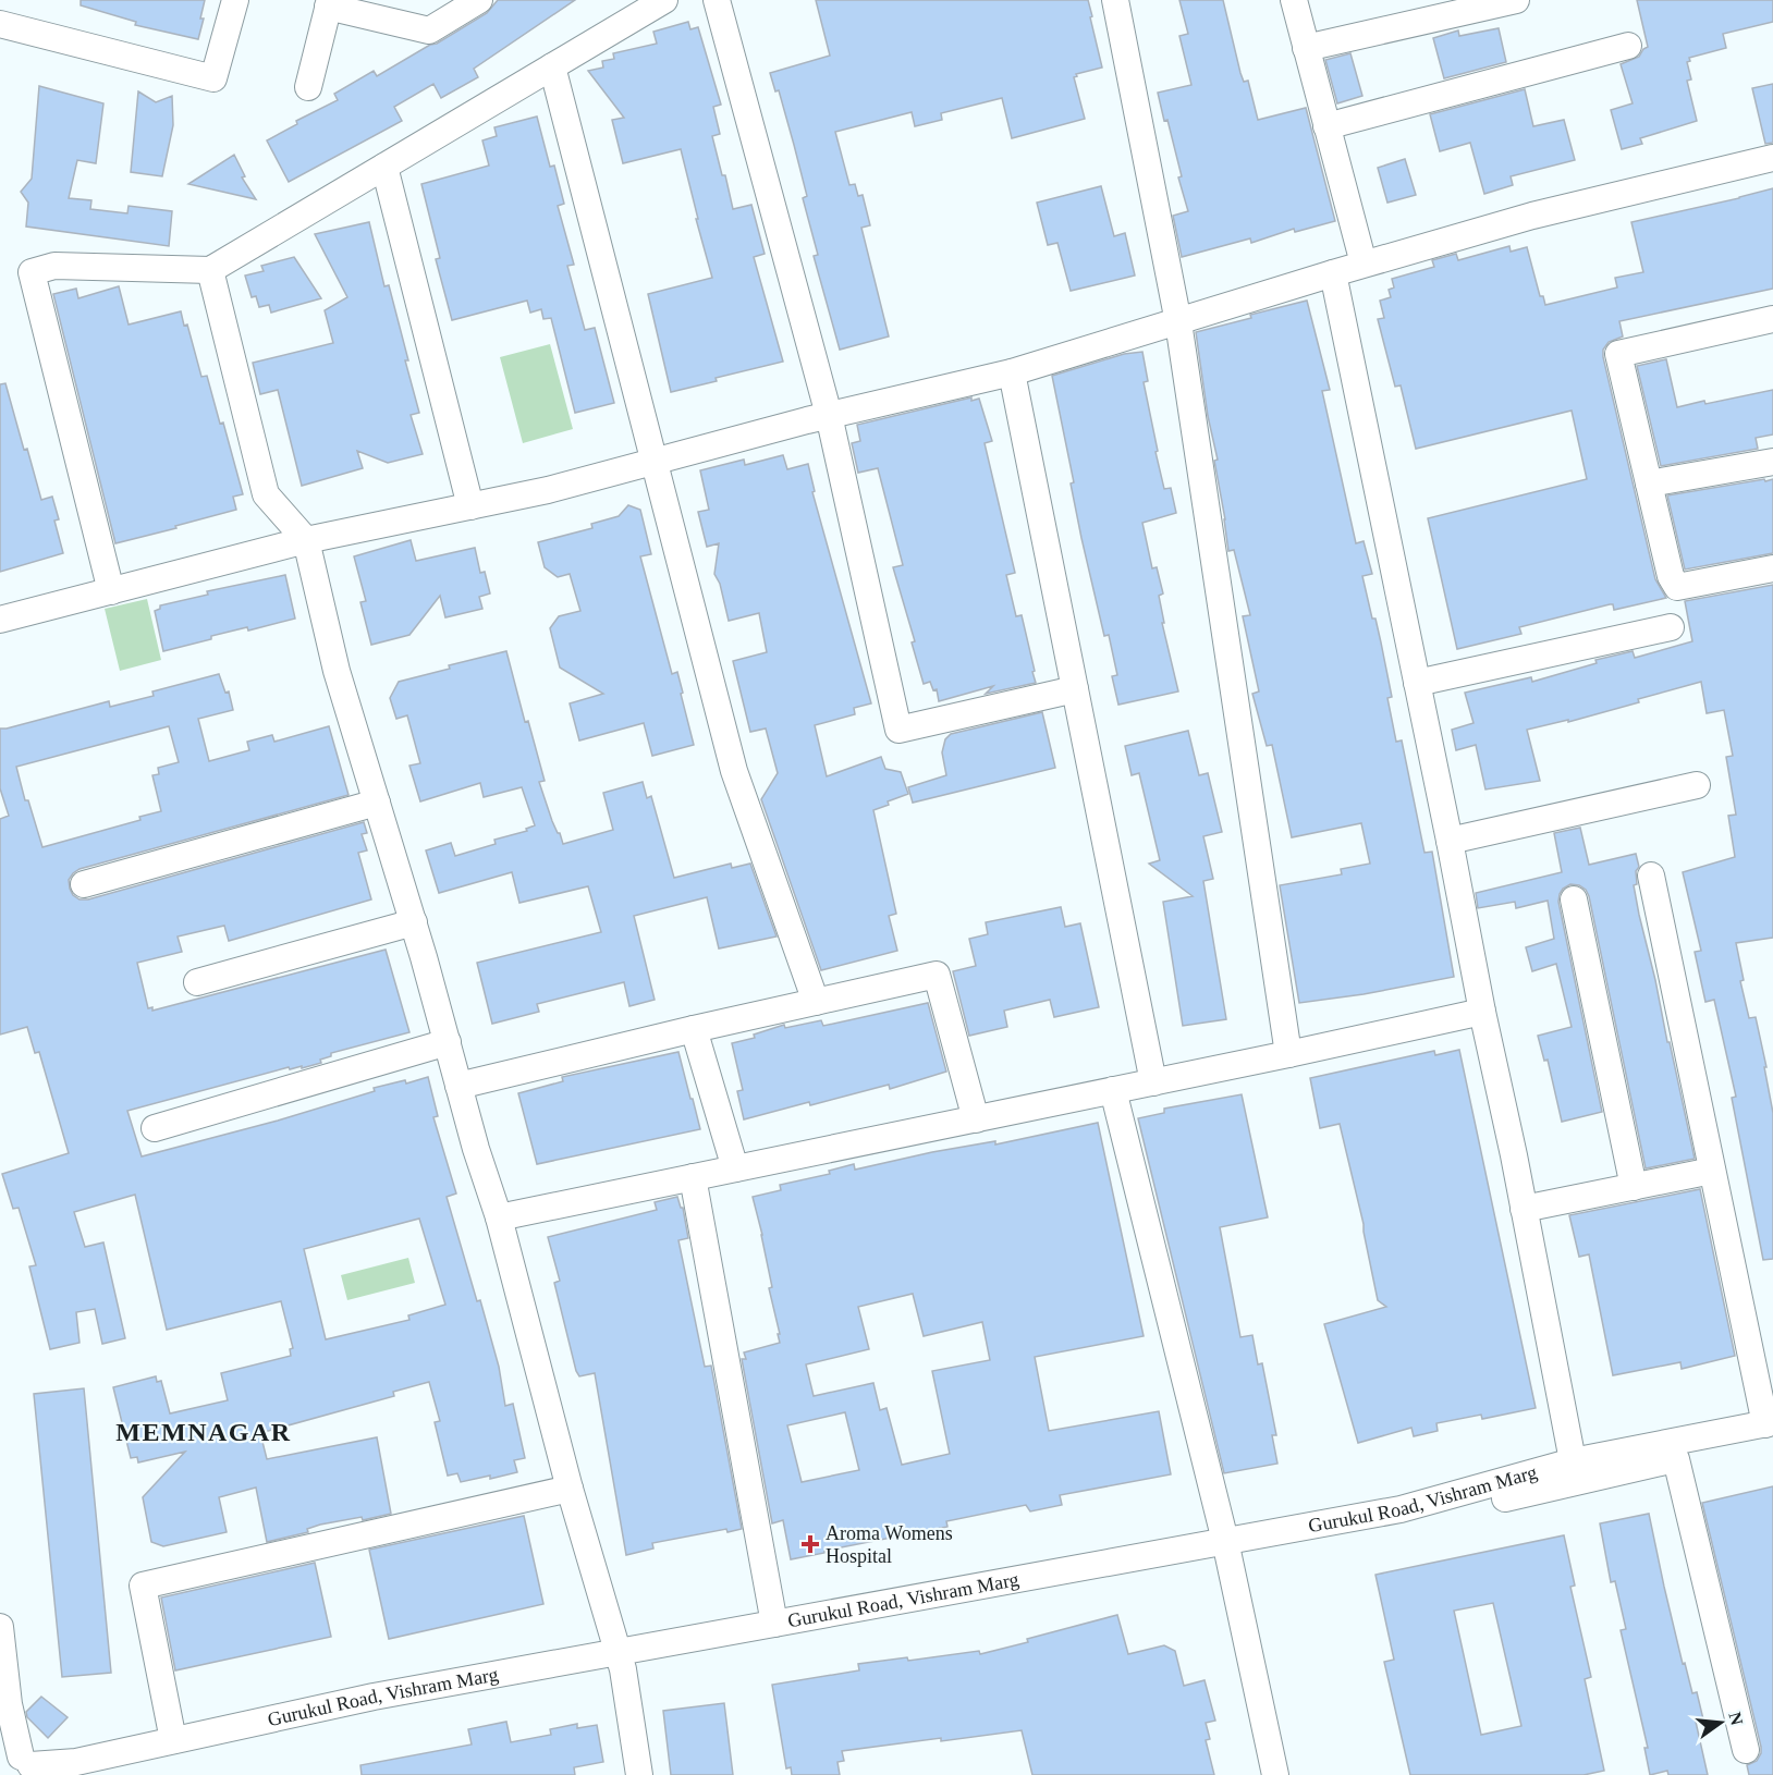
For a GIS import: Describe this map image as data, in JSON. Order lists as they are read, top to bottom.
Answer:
{
  "streets": {
    "street": ["Gurukul Road, Vishram Marg"]
  },
  "districts": ["MEMNAGAR"],
  "places": {
    "health": ["Aroma Womens Hospital"]
  },
  "north": "right"
}
